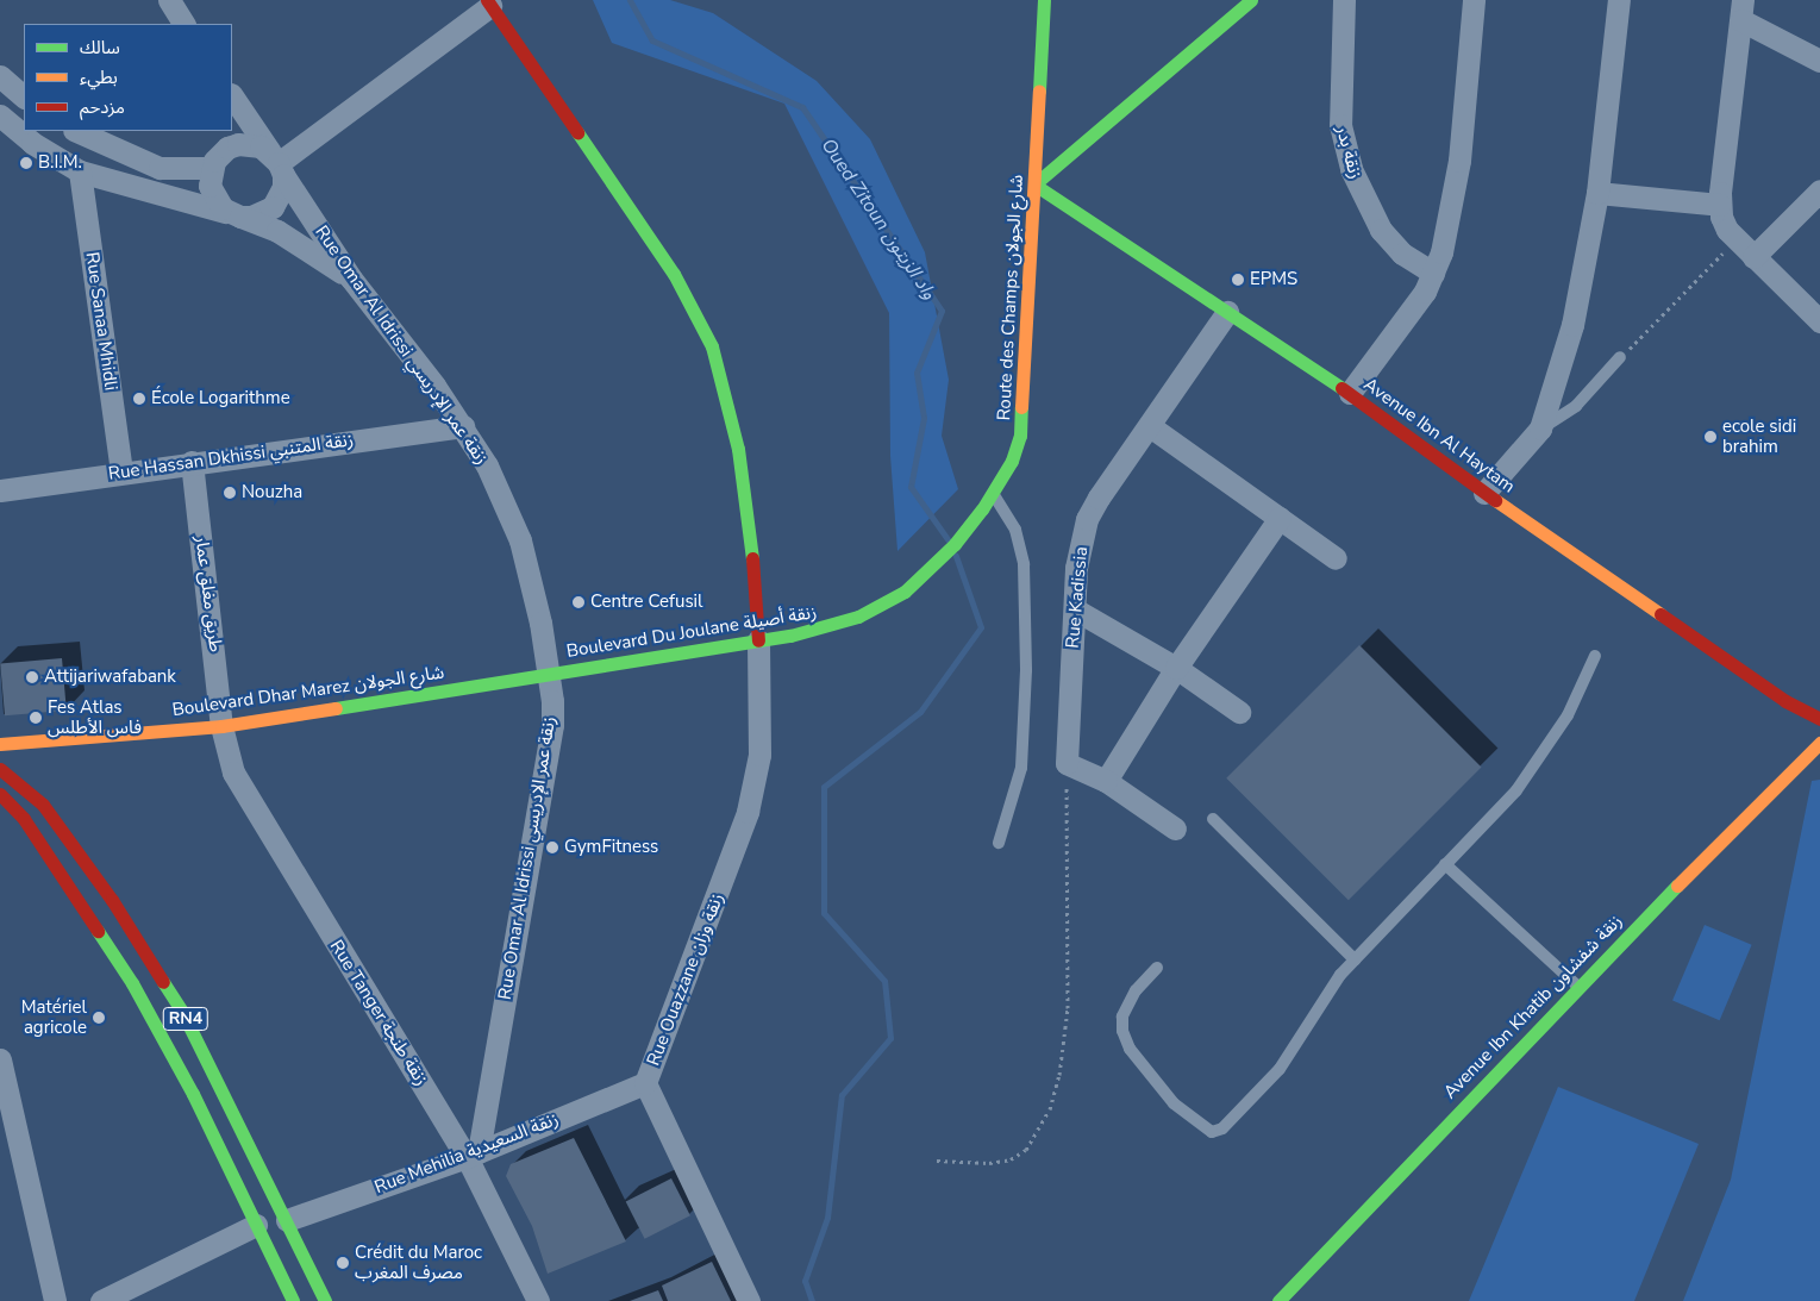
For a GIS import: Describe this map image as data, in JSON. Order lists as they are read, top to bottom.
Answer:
{
  "streets": {
    "street": [
      "زنقة بدر",
      "Route des Champs شارع الجولان",
      "Rue Sanaa Mhidli",
      "Rue Omar Al Idrissi زنقة عمر الإدريسي",
      "Avenue Ibn Al Haytam",
      "Rue Hassan Dkhissi زنقة المتنبي",
      "طريق مغلق عمار",
      "Rue Kadissia",
      "Boulevard Du Joulane زنقة أصيلة",
      "Boulevard Dhar Marez شارع الجولان",
      "Rue Ouazzane زنقة وزان",
      "Avenue Ibn Khatib زنقة شفشاون",
      "Rue Tanger زنقة طنجة",
      "RN4",
      "Rue Mehilia زنقة السعيدية"
    ]
  },
  "crossings": [
    ["Route des Champs شارع الجولان", "Avenue Ibn Al Haytam"],
    ["Route des Champs شارع الجولان", "Boulevard Du Joulane زنقة أصيلة"],
    ["Rue Sanaa Mhidli", "Rue Hassan Dkhissi زنقة المتنبي"],
    ["Rue Omar Al Idrissi زنقة عمر الإدريسي", "Rue Hassan Dkhissi زنقة المتنبي"],
    ["Rue Omar Al Idrissi زنقة عمر الإدريسي", "Boulevard Du Joulane زنقة أصيلة"],
    ["Rue Omar Al Idrissi زنقة عمر الإدريسي", "Boulevard Dhar Marez شارع الجولان"],
    ["Rue Omar Al Idrissi زنقة عمر الإدريسي", "Rue Tanger زنقة طنجة"],
    ["Rue Omar Al Idrissi زنقة عمر الإدريسي", "Rue Mehilia زنقة السعيدية"],
    ["Avenue Ibn Al Haytam", "Rue Kadissia"],
    ["Rue Hassan Dkhissi زنقة المتنبي", "طريق مغلق عمار"],
    ["طريق مغلق عمار", "Boulevard Dhar Marez شارع الجولان"],
    ["طريق مغلق عمار", "Rue Tanger زنقة طنجة"],
    ["Boulevard Du Joulane زنقة أصيلة", "Boulevard Dhar Marez شارع الجولان"],
    ["Boulevard Du Joulane زنقة أصيلة", "Rue Ouazzane زنقة وزان"],
    ["Boulevard Dhar Marez شارع الجولان", "Rue Tanger زنقة طنجة"],
    ["Rue Ouazzane زنقة وزان", "Rue Mehilia زنقة السعيدية"],
    ["Rue Tanger زنقة طنجة", "Rue Mehilia زنقة السعيدية"],
    ["RN4", "Rue Mehilia زنقة السعيدية"]
  ],
  "water": ["Oued Zitoun واد الزيتون"],
  "places": [
    "B.I.M.",
    "EPMS",
    "École Logarithme",
    "ecole sidi brahim",
    "Nouzha",
    "Centre Cefusil",
    "Attijariwafabank",
    "Fes Atlas فاس الأطلس",
    "GymFitness",
    "Matériel agricole",
    "Crédit du Maroc مصرف المغرب"
  ],
  "legend": ["سالك", "بطيء", "مزدحم"]
}
